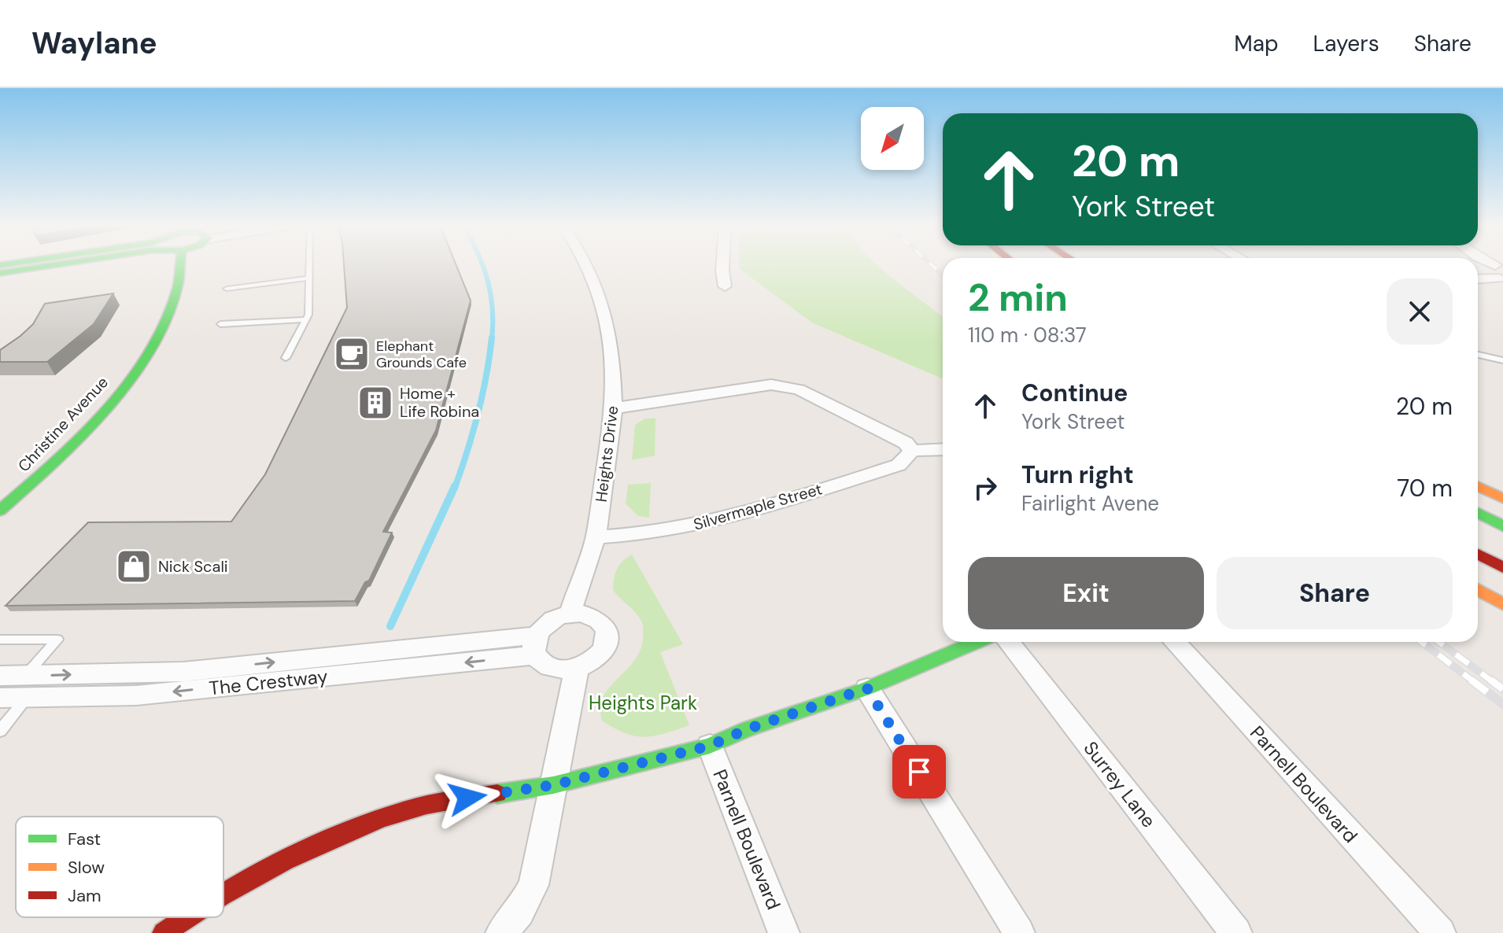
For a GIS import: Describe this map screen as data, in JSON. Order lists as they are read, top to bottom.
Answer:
{
  "streets": {
    "main road": ["Christine Avenue"],
    "street": [
      "Heights Drive",
      "Silvermaple Street",
      "The Crestway",
      "Surrey Lane",
      "Parnell Boulevard"
    ]
  },
  "crossings": [
    ["Heights Drive", "Silvermaple Street"],
    ["Heights Drive", "The Crestway"]
  ],
  "parks": ["Heights Park"],
  "places": {
    "cafe": ["Elephant Grounds Cafe"],
    "building": ["Home + Life Robina"],
    "shop": ["Nick Scali"]
  },
  "legend": ["Fast", "Slow", "Jam"],
  "north": "bottom left",
  "page": {
    "header": "Waylane",
    "nav": ["Map", "Layers", "Share"],
    "turn": ["20 m", "York Street"],
    "heading": ["2 min", "110 m · 08:37"],
    "list": [
      {
        "name": "Continue",
        "note": "York Street",
        "value": "20 m"
      },
      {
        "name": "Turn right",
        "note": "Fairlight Avene",
        "value": "70 m"
      }
    ],
    "buttons": ["Exit", "Share"]
  }
}
